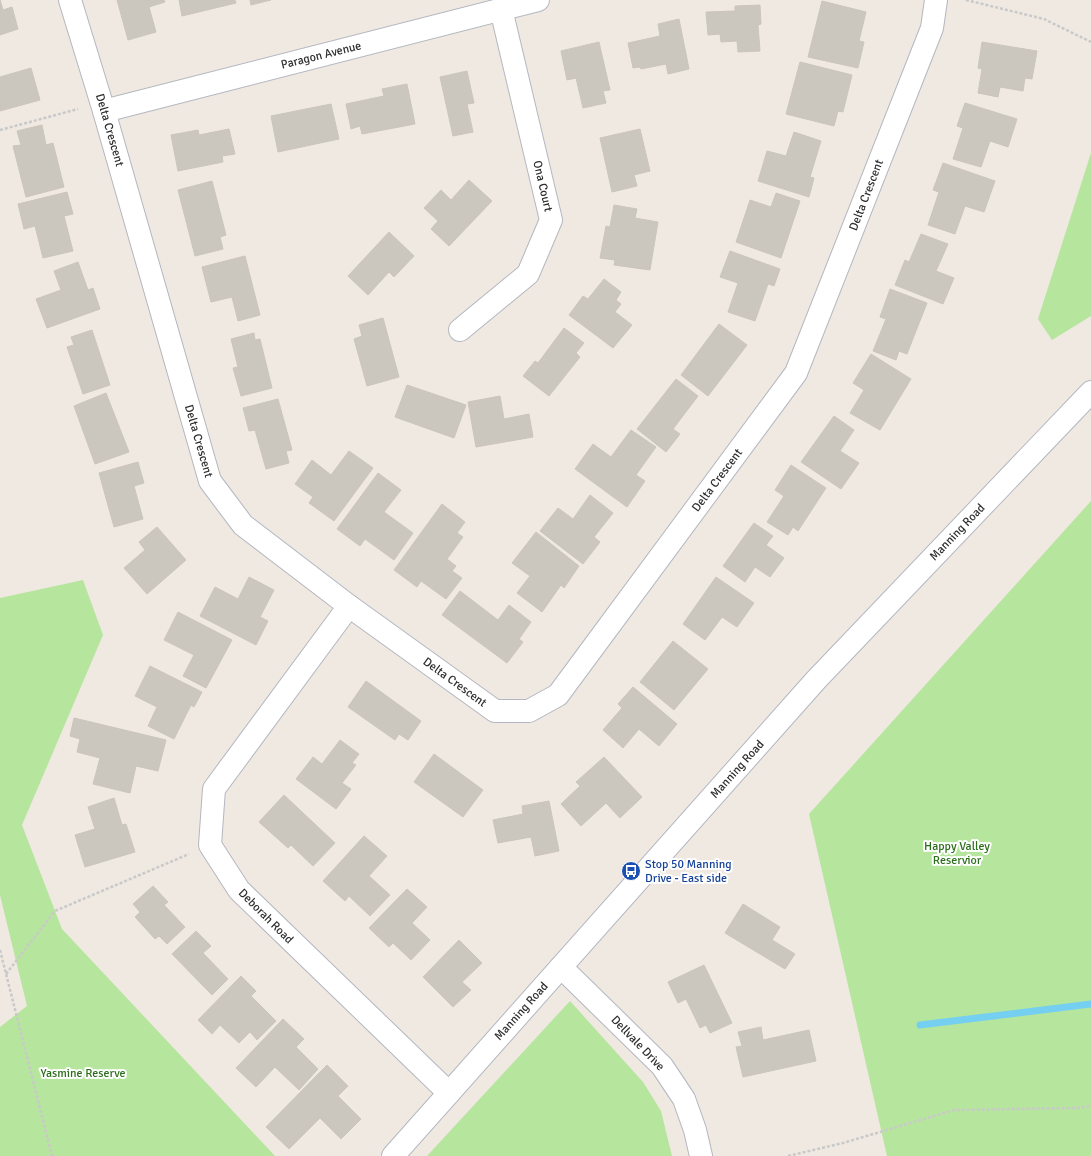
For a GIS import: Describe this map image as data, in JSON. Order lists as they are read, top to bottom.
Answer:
{
  "streets": {
    "street": [
      "Paragon Avenue",
      "Delta Crescent",
      "Ona Court",
      "Manning Road",
      "Deborah Road",
      "Dellvale Drive"
    ]
  },
  "crossings": [
    ["Paragon Avenue", "Delta Crescent"],
    ["Paragon Avenue", "Ona Court"],
    ["Manning Road", "Deborah Road"],
    ["Manning Road", "Dellvale Drive"]
  ],
  "parks": ["Happy Valley Reservior", "Yasmine Reserve"],
  "places": {
    "bus stop": ["Stop 50 Manning Drive - East side"]
  }
}
